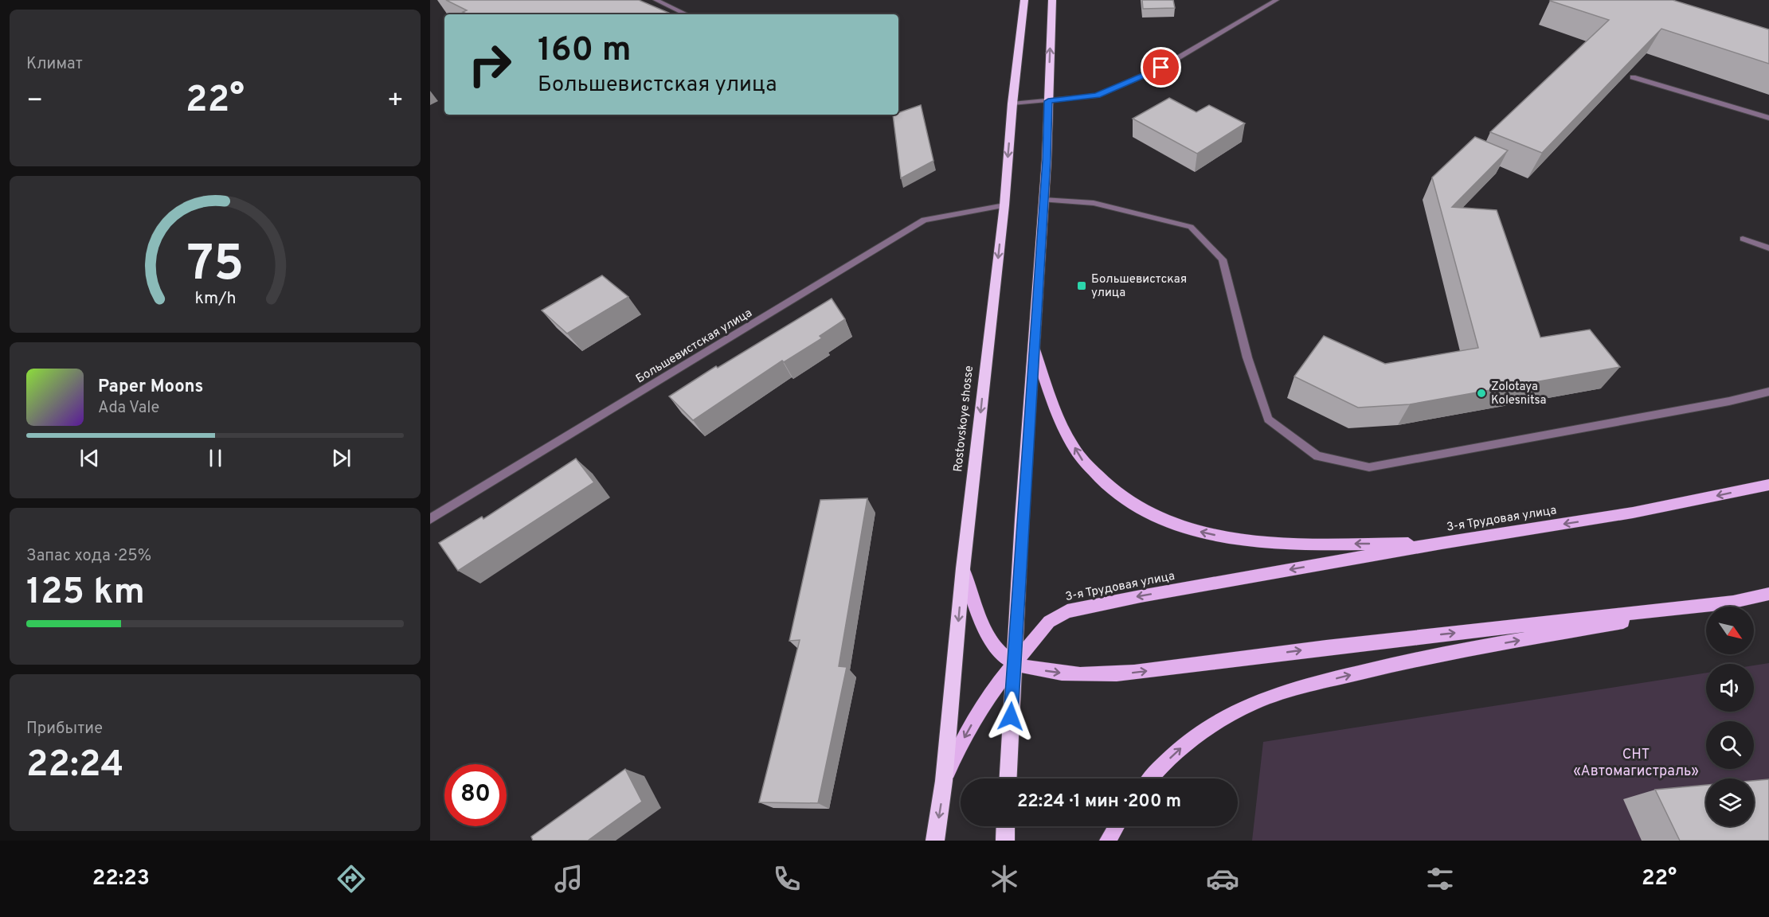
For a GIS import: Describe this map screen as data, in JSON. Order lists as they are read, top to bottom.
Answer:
{
  "streets": {
    "highway": ["Rostovskoye shosse"],
    "main road": ["3-я Трудовая улица"],
    "street": ["Большевистская улица"]
  },
  "crossings": [
    ["Большевистская улица", "Rostovskoye shosse"],
    ["Rostovskoye shosse", "3-я Трудовая улица"]
  ],
  "parks": ["СНТ «Автомагистраль»"],
  "places": {
    "transit": ["Большевистская улица"],
    "other": ["Zolotaya Kolesnitsa"]
  },
  "north": "bottom right",
  "page": {
    "tile": [
      "Климат",
      ["Запас хода · 25%", "125 km"],
      ["Прибытие", "22:24"]
    ],
    "turn": ["160 m", "Большевистская улица"],
    "heat": ["−", "22°", "+"],
    "song": ["Paper Moons", "Ada Vale"],
    "limit": "80",
    "trip": "22:24 · 1 мин · 200 m",
    "tabs": ["22:23", "22°"],
    "gauge": ["75", "km/h"]
  }
}
